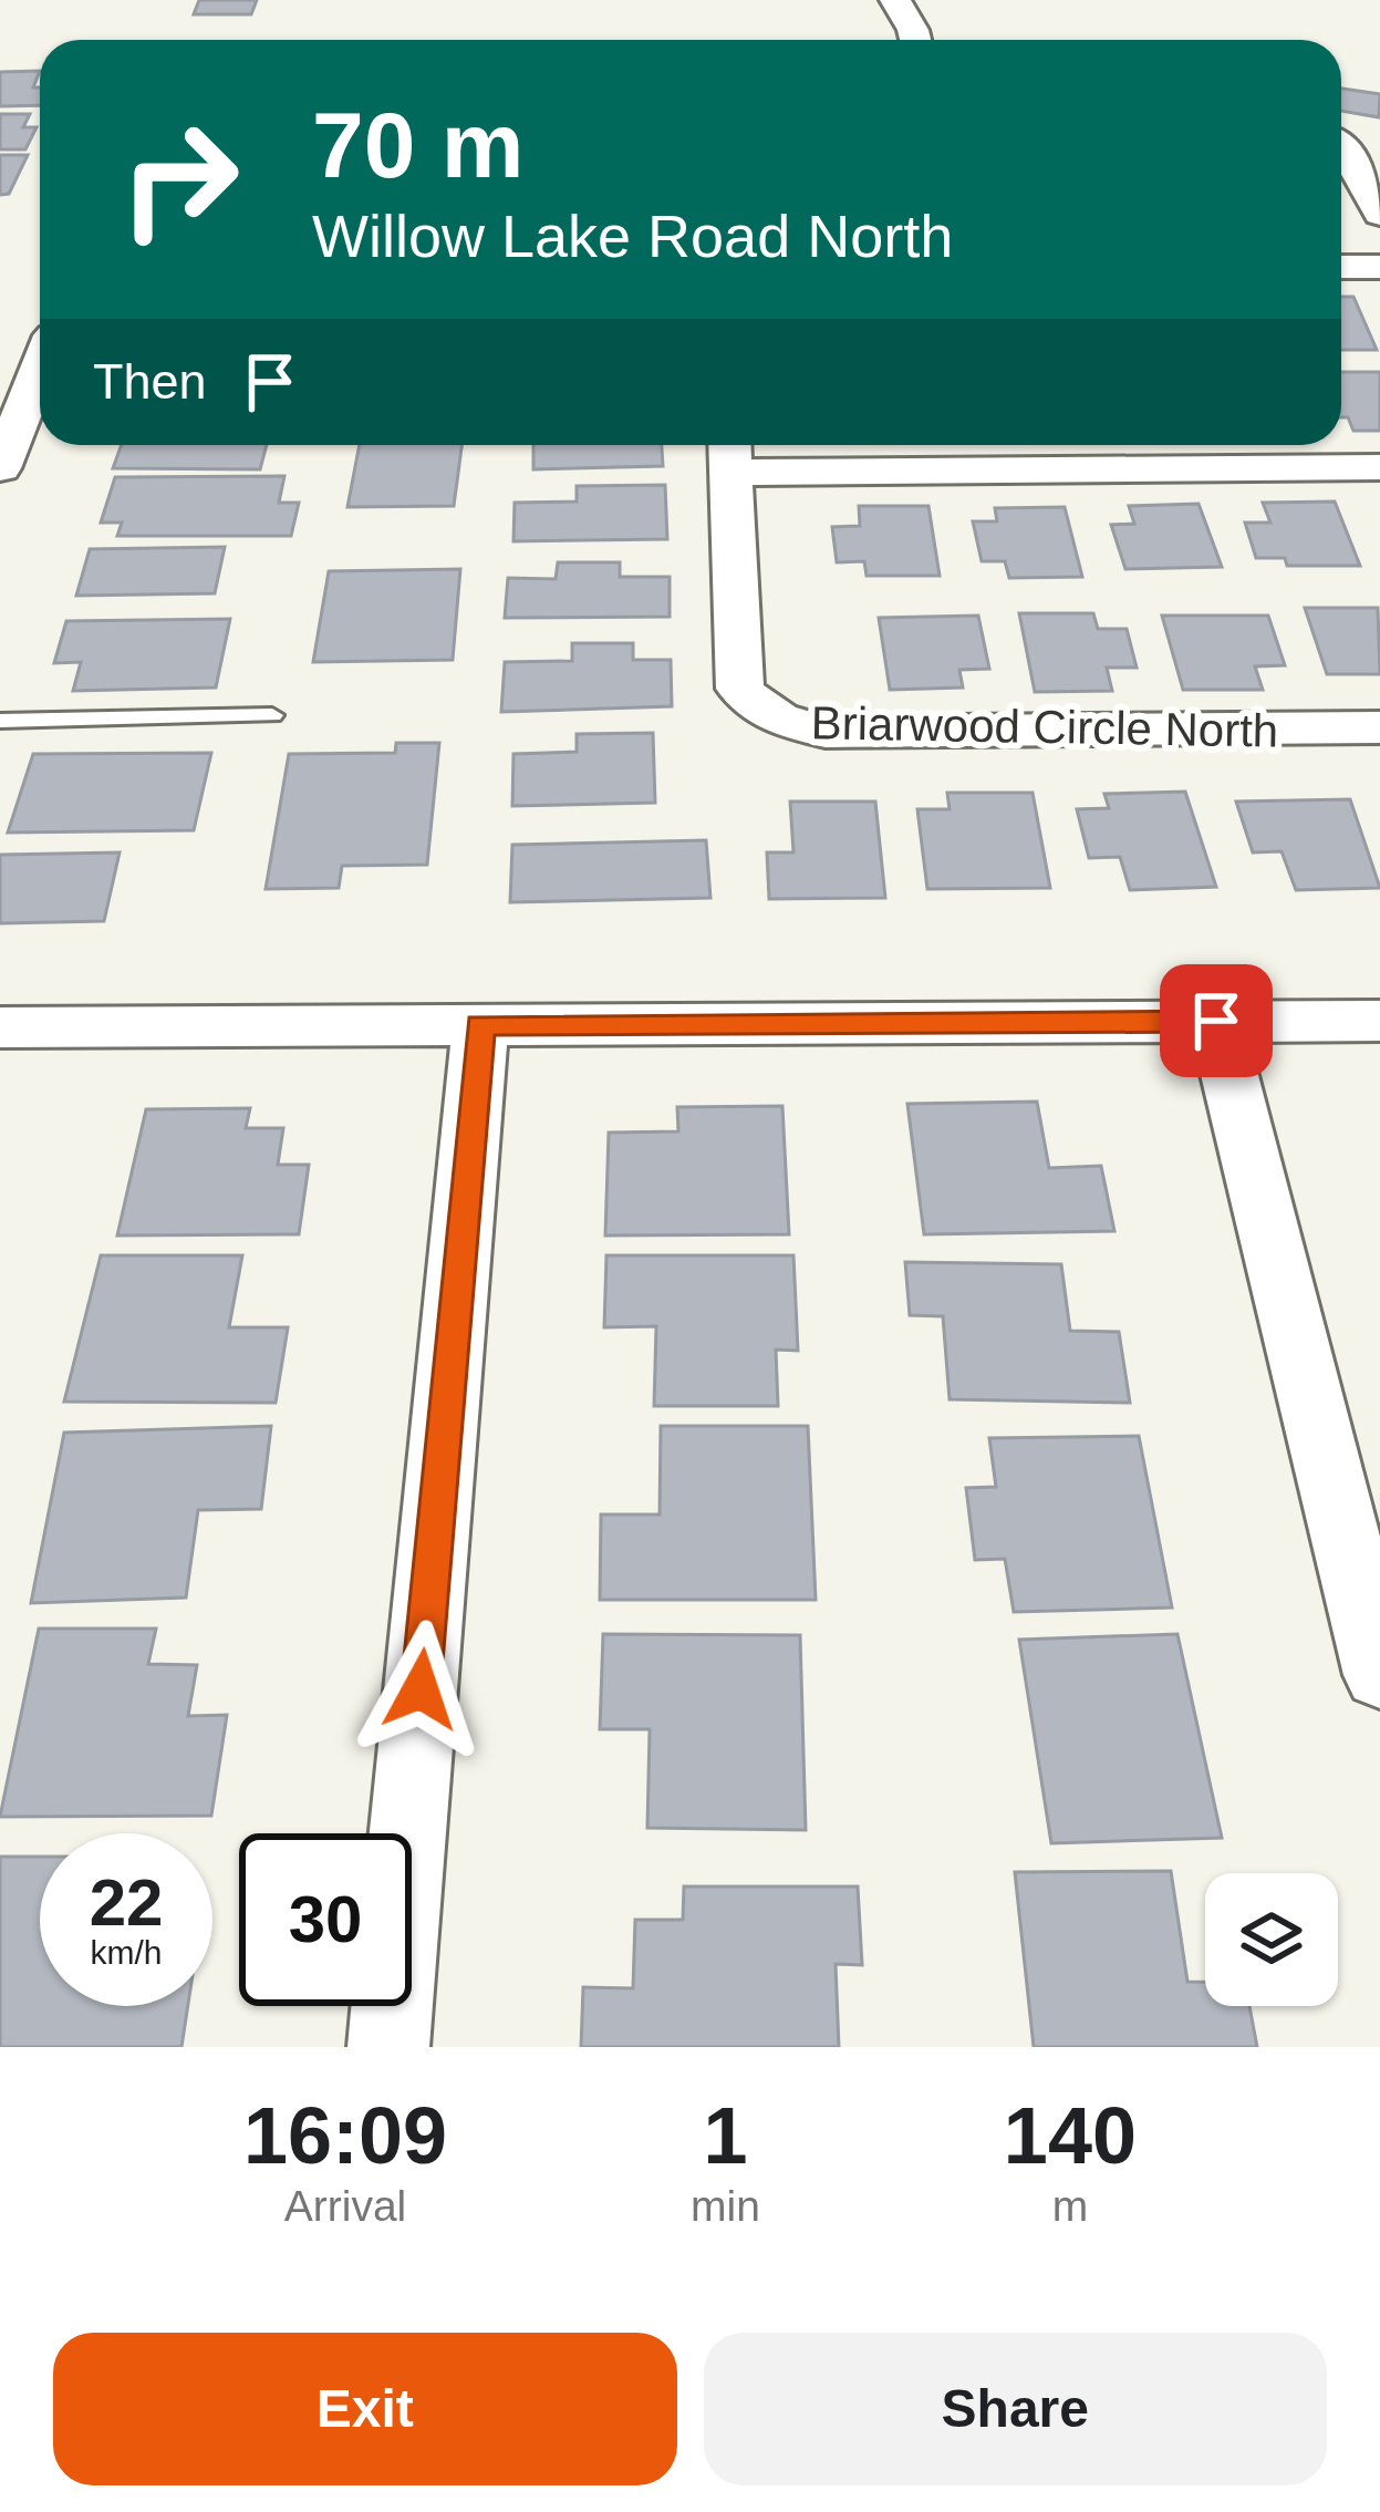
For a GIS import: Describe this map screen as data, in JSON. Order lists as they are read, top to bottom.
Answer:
{
  "streets": {
    "street": ["Briarwood Circle North"]
  },
  "page": {
    "turn": ["70 m", "Willow Lake Road North"],
    "then": "Then",
    "speed": "22 km/h",
    "limit": "30",
    "eta": [
      "16:09",
      "Arrival",
      "1",
      "min",
      "140",
      "m"
    ],
    "buttons": ["Exit", "Share"]
  }
}
